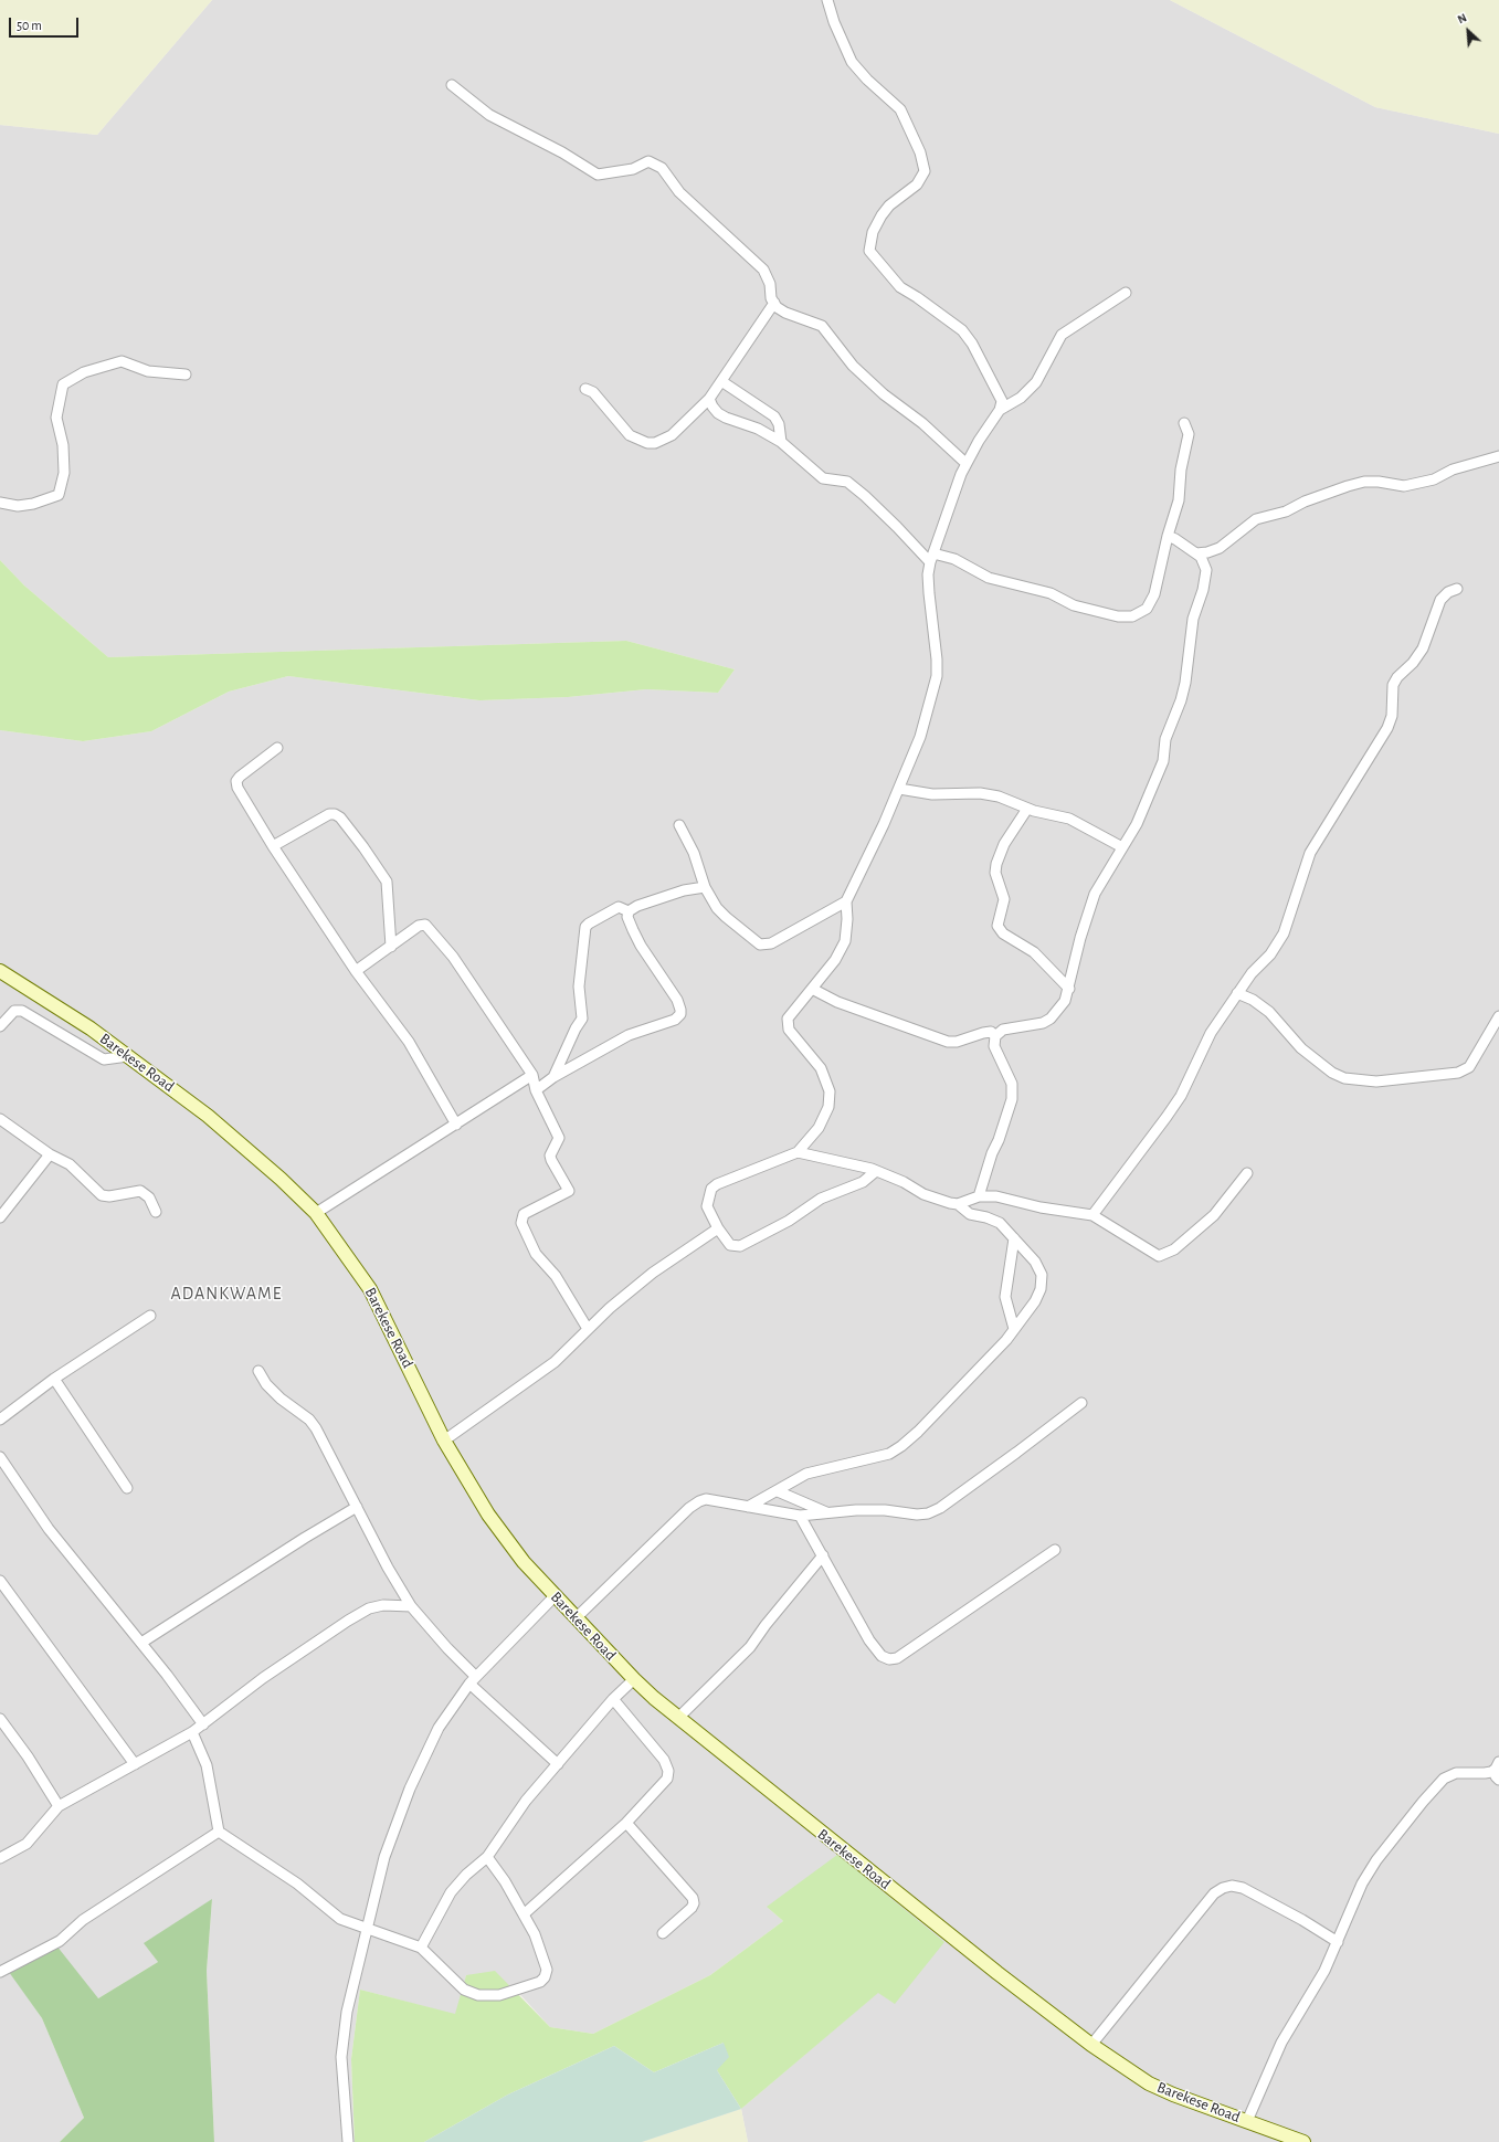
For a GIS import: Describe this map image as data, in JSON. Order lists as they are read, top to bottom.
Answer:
{
  "streets": {
    "main road": ["Barekese Road"]
  },
  "districts": ["ADANKWAME"],
  "scale_bar": "50 m",
  "north": "top left"
}
